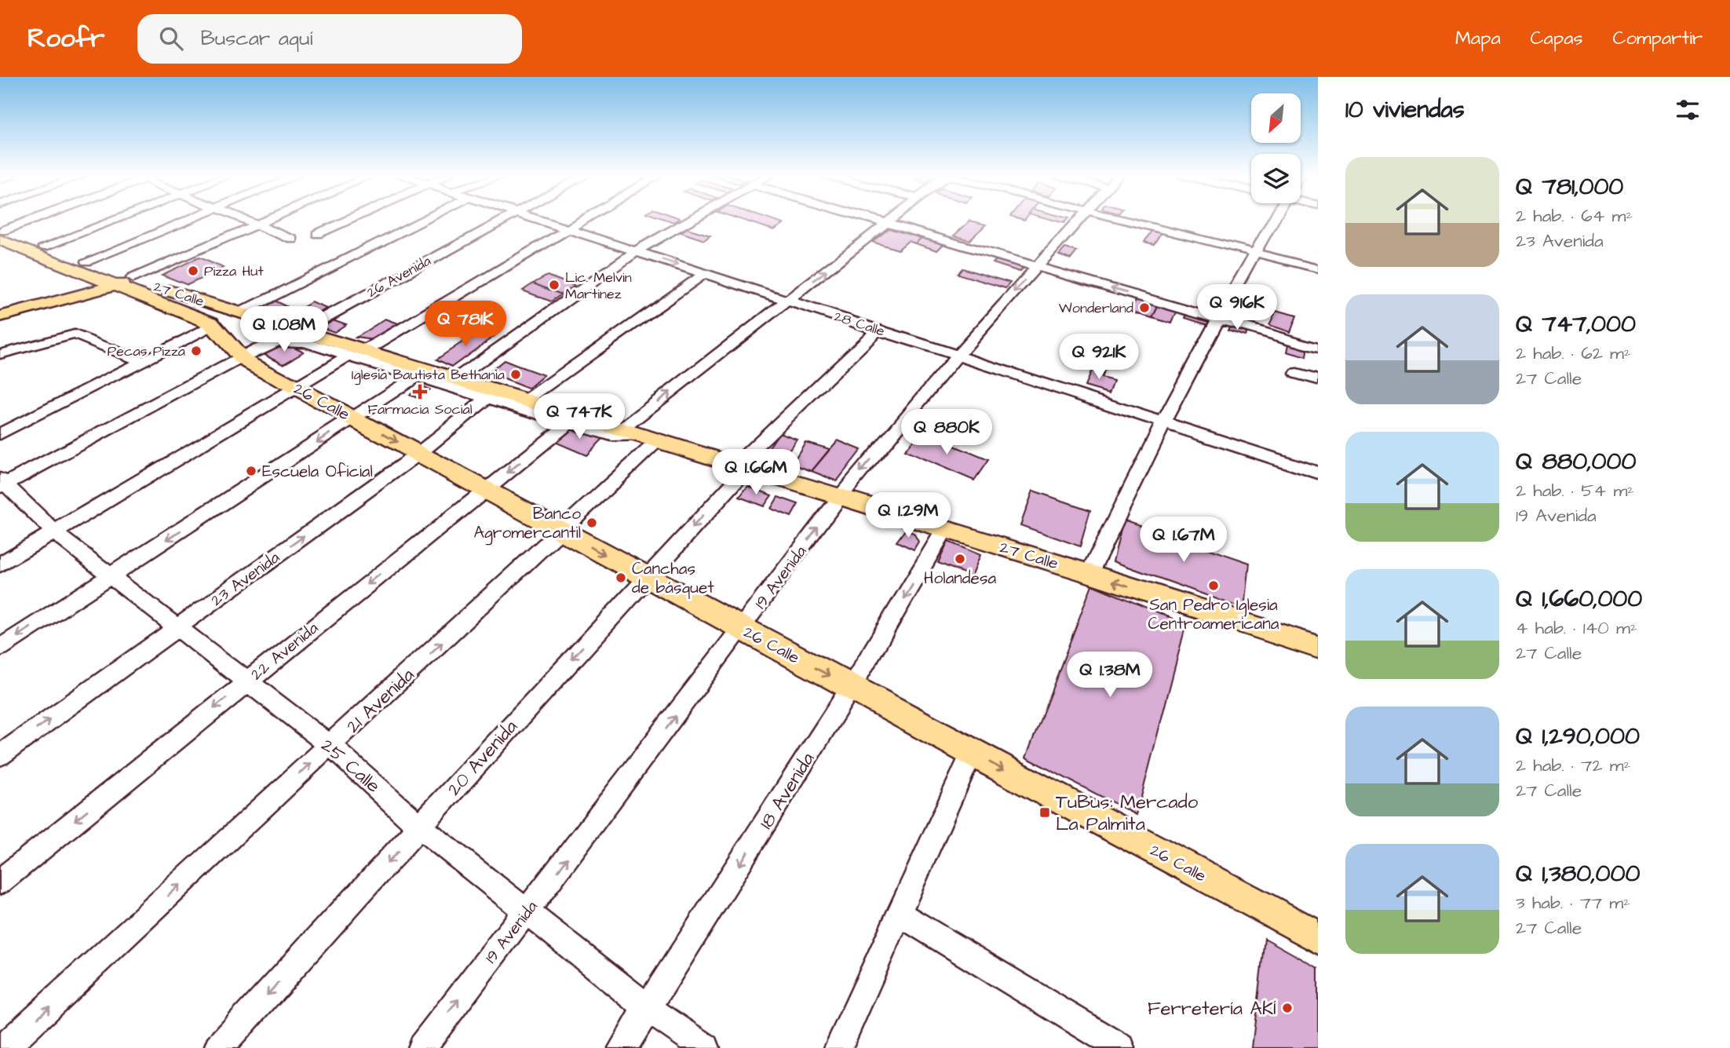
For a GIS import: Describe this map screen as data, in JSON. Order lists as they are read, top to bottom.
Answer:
{
  "streets": {
    "main road": ["27 Calle", "26 Calle"],
    "street": [
      "26 Avenida",
      "28 Calle",
      "19 Avenida",
      "23 Avenida",
      "22 Avenida",
      "21 Avenida",
      "20 Avenida",
      "25 Calle",
      "18 Avenida"
    ]
  },
  "crossings": [
    ["26 Avenida", "27 Calle"],
    ["27 Calle", "26 Calle"],
    ["27 Calle", "19 Avenida"],
    ["27 Calle", "23 Avenida"],
    ["27 Calle", "22 Avenida"],
    ["27 Calle", "21 Avenida"],
    ["27 Calle", "20 Avenida"],
    ["27 Calle", "18 Avenida"],
    ["28 Calle", "19 Avenida"],
    ["28 Calle", "20 Avenida"],
    ["26 Calle", "19 Avenida"],
    ["26 Calle", "23 Avenida"],
    ["26 Calle", "22 Avenida"],
    ["26 Calle", "21 Avenida"],
    ["26 Calle", "20 Avenida"],
    ["26 Calle", "18 Avenida"],
    ["19 Avenida", "25 Calle"],
    ["23 Avenida", "25 Calle"],
    ["22 Avenida", "25 Calle"],
    ["21 Avenida", "25 Calle"],
    ["20 Avenida", "25 Calle"],
    ["25 Calle", "18 Avenida"]
  ],
  "one_way": ["26 Calle", "21 Avenida", "20 Avenida"],
  "places": {
    "other": [
      "Pizza Hut",
      "Lic. Melvin Martinez",
      "Wonderland",
      "Pecas Pizza",
      "Iglesia Bautista Bethania",
      "Escuela Oficial",
      "Banco Agromercantil",
      "Holandesa",
      "Canchas de básquet",
      "San Pedro Iglesia Centroamericana",
      "Ferretería AKÍ"
    ],
    "health": ["Farmacia Social"],
    "transit": ["TuBus: Mercado La Palmita"]
  },
  "north": "bottom left",
  "page": {
    "header": "Roofr",
    "search": "Buscar aquí",
    "nav": ["Mapa", "Capas", "Compartir"],
    "heading": "10 viviendas",
    "list": [
      {
        "name": "Q 781,000",
        "note": "2 hab. · 64 m² · 23 Avenida"
      },
      {
        "name": "Q 747,000",
        "note": "2 hab. · 62 m² · 27 Calle"
      },
      {
        "name": "Q 880,000",
        "note": "2 hab. · 54 m² · 19 Avenida"
      },
      {
        "name": "Q 1,660,000",
        "note": "4 hab. · 140 m² · 27 Calle"
      },
      {
        "name": "Q 1,290,000",
        "note": "2 hab. · 72 m² · 27 Calle"
      },
      {
        "name": "Q 1,380,000",
        "note": "3 hab. · 77 m² · 27 Calle"
      }
    ],
    "price": [
      "Q 916K",
      "Q 781K",
      "Q 1.08M",
      "Q 921K",
      "Q 747K",
      "Q 880K",
      "Q 1.66M",
      "Q 1.29M",
      "Q 1.67M",
      "Q 1.38M"
    ]
  }
}
